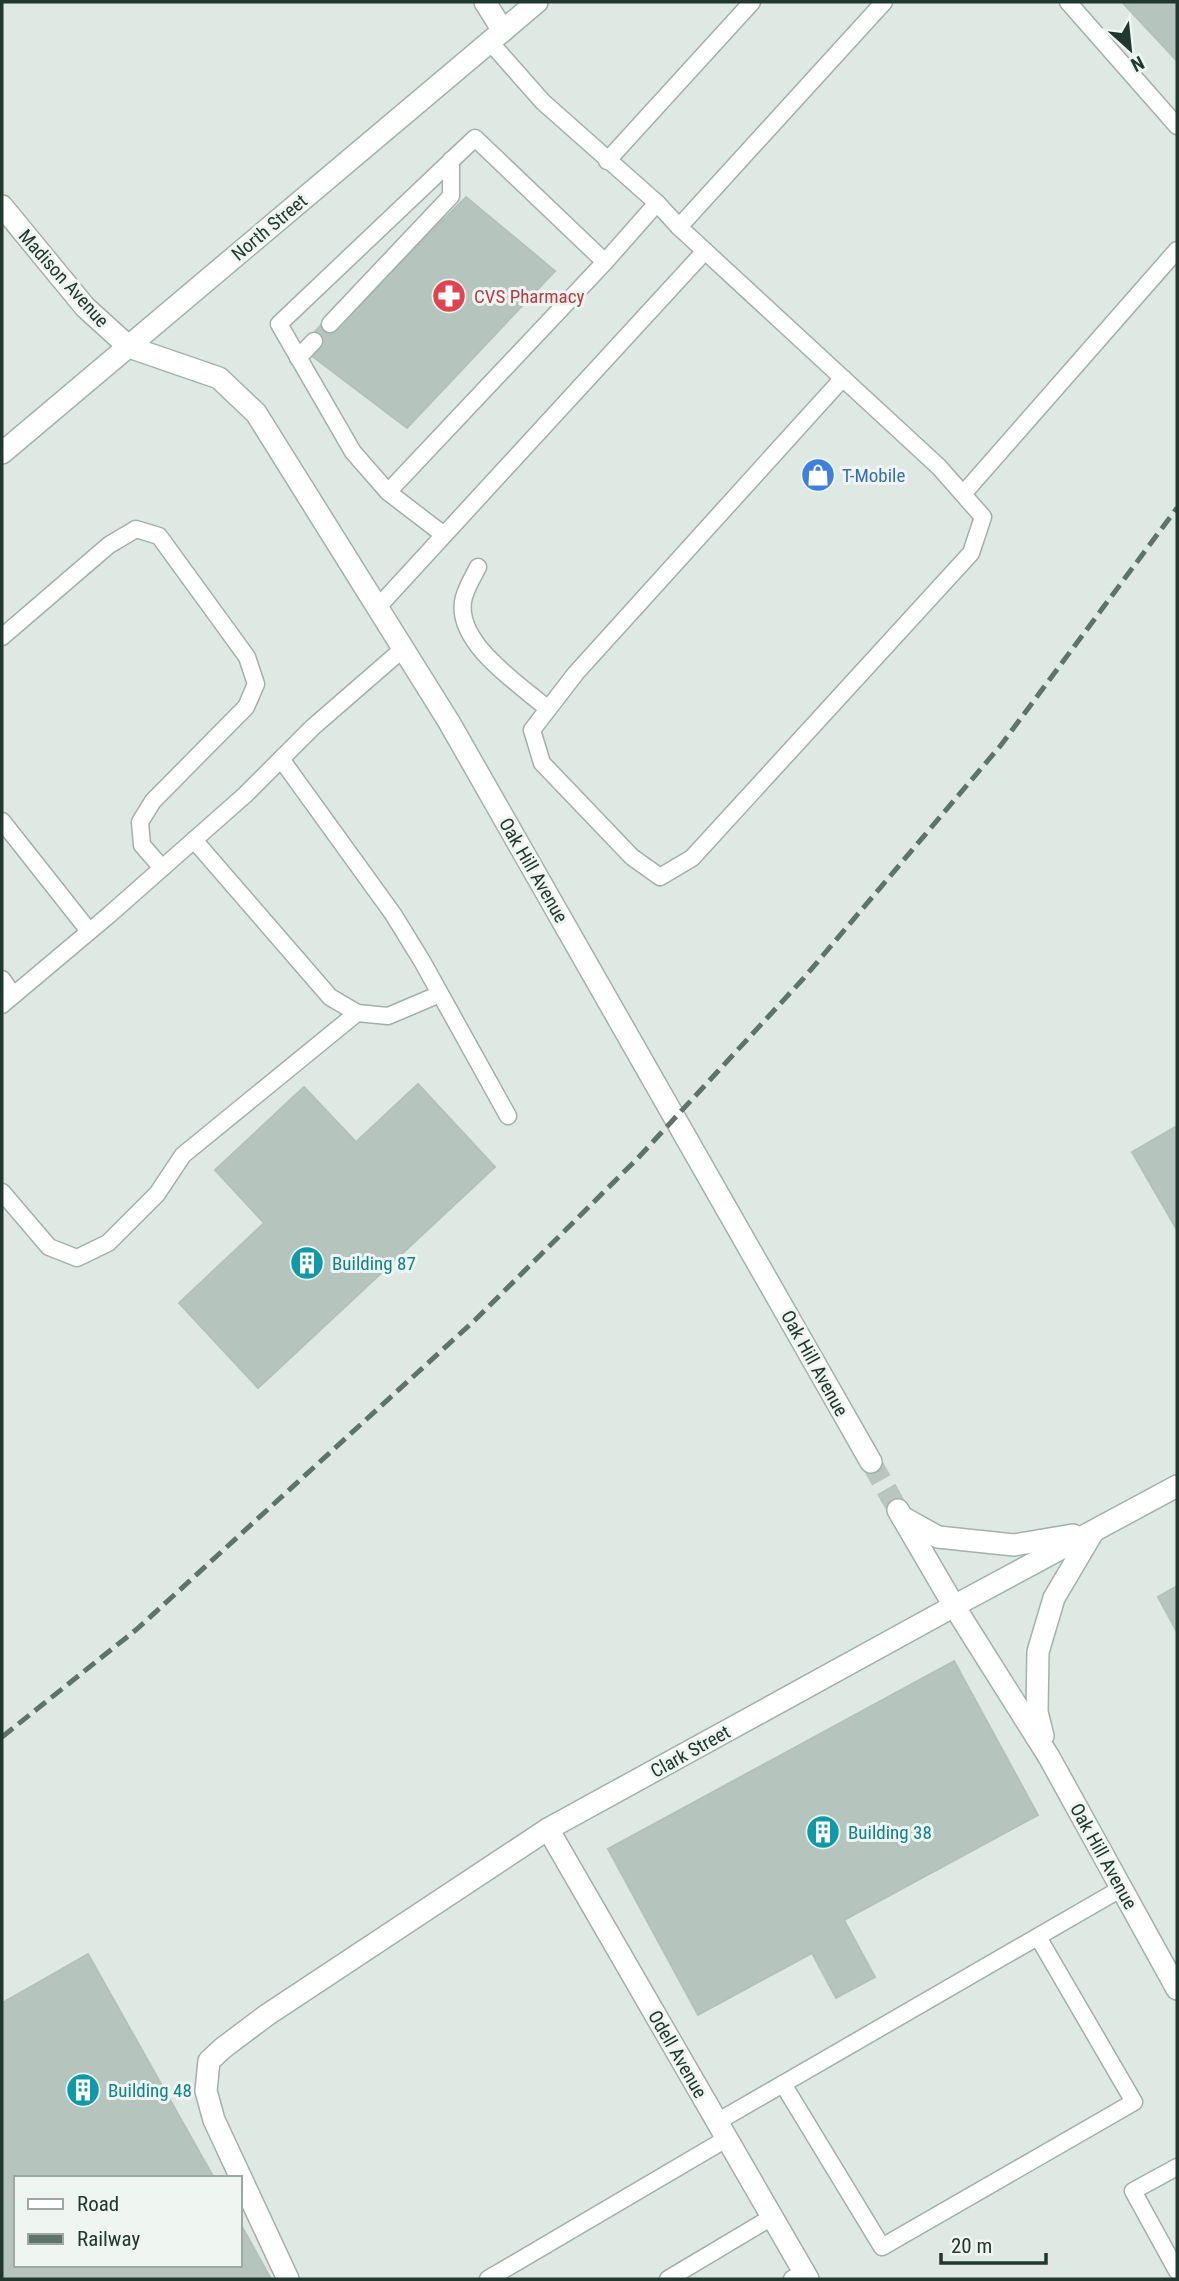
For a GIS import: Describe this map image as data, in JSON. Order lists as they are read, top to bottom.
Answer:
{
  "streets": {
    "street": [
      "North Street",
      "Madison Avenue",
      "Oak Hill Avenue",
      "Clark Street",
      "Odell Avenue"
    ]
  },
  "crossings": [
    ["North Street", "Madison Avenue"],
    ["North Street", "Oak Hill Avenue"],
    ["Madison Avenue", "Oak Hill Avenue"],
    ["Oak Hill Avenue", "Clark Street"],
    ["Clark Street", "Odell Avenue"]
  ],
  "places": {
    "pharmacy": ["CVS Pharmacy"],
    "shop": ["T-Mobile"],
    "building": ["Building 87", "Building 38", "Building 48"]
  },
  "legend": ["Road", "Railway"],
  "scale_bar": "20 m",
  "north": "bottom right"
}
